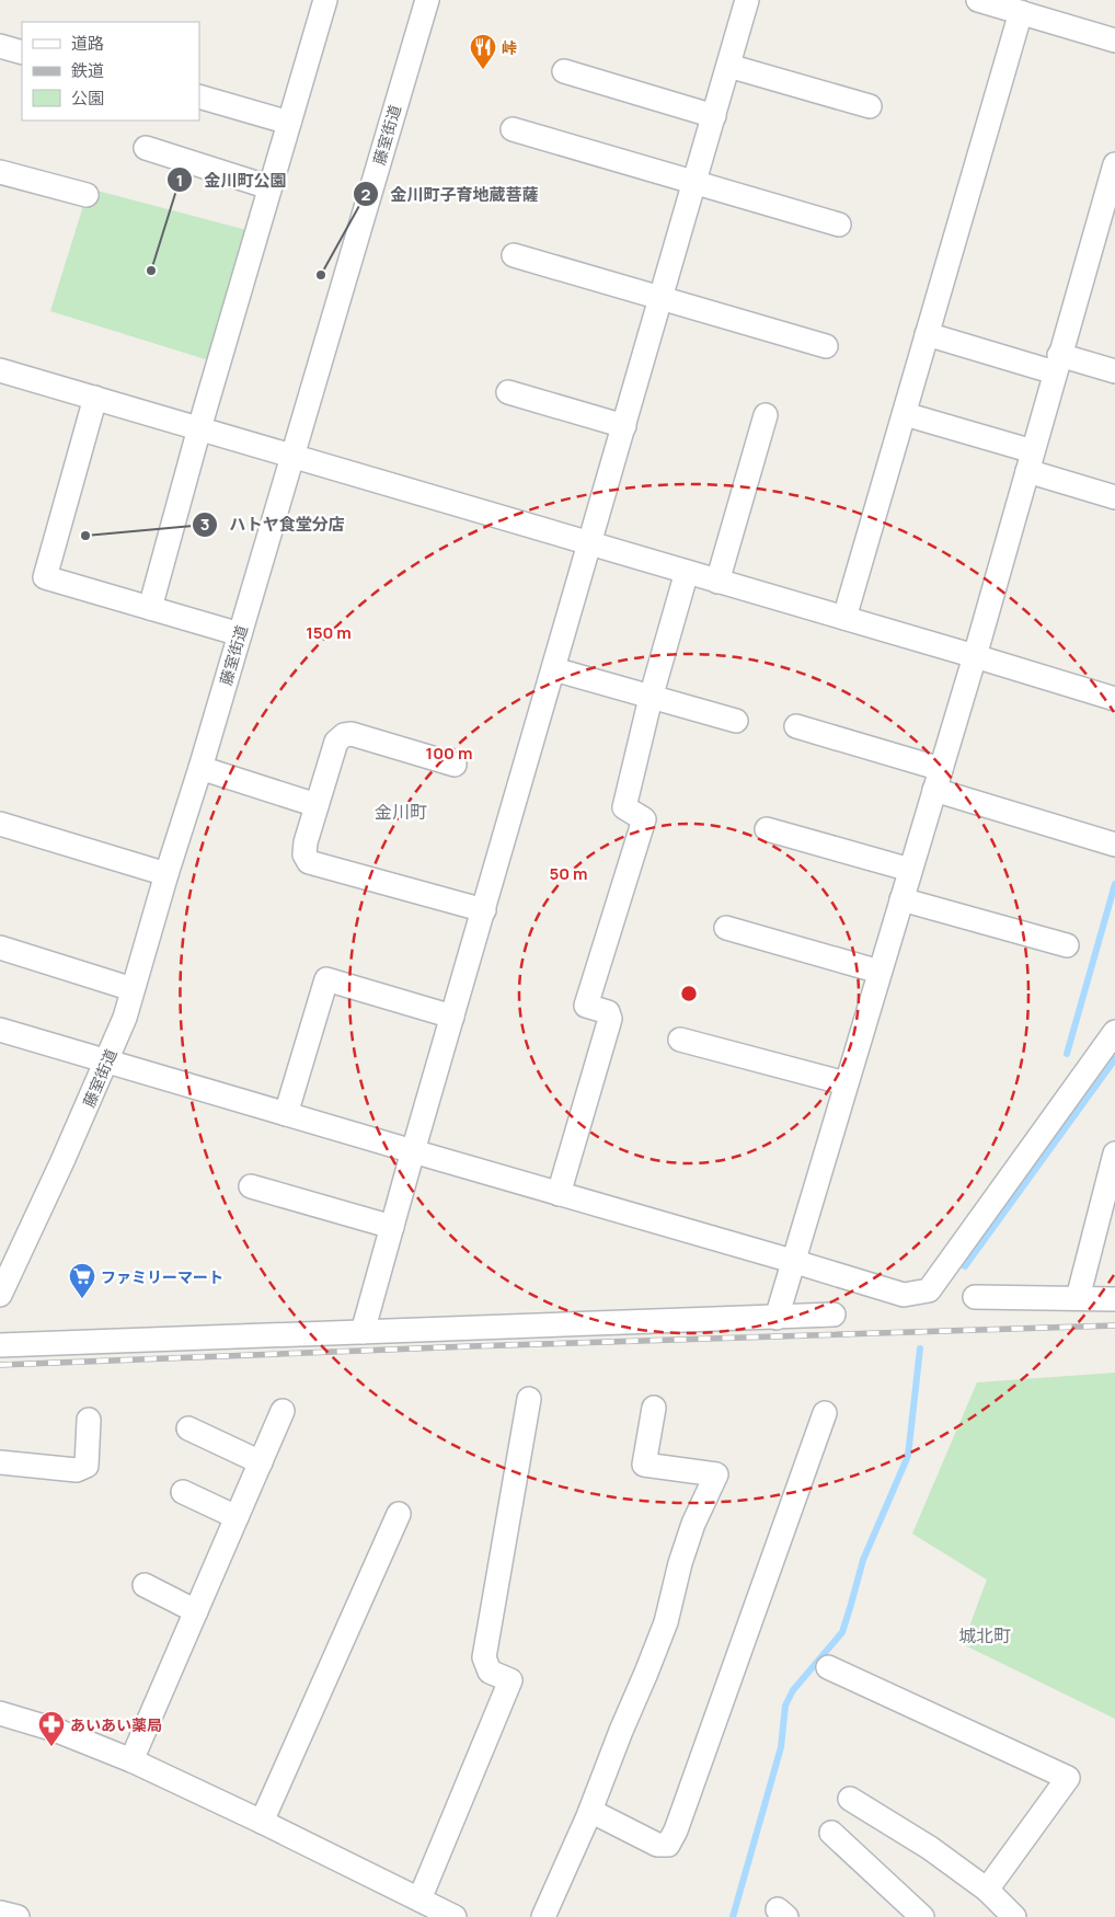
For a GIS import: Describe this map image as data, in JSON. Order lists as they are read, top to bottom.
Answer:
{
  "streets": {
    "street": ["藤室街道"]
  },
  "districts": ["金川町", "城北町"],
  "places": {
    "restaurant": ["峠"],
    "other": ["金川町公園", "金川町子育地蔵菩薩", "ハトヤ食堂分店"],
    "supermarket": ["ファミリーマート"],
    "pharmacy": ["あいあい薬局"]
  },
  "legend": ["道路", "鉄道", "公園"],
  "rings": ["150 m", "100 m", "50 m"]
}
